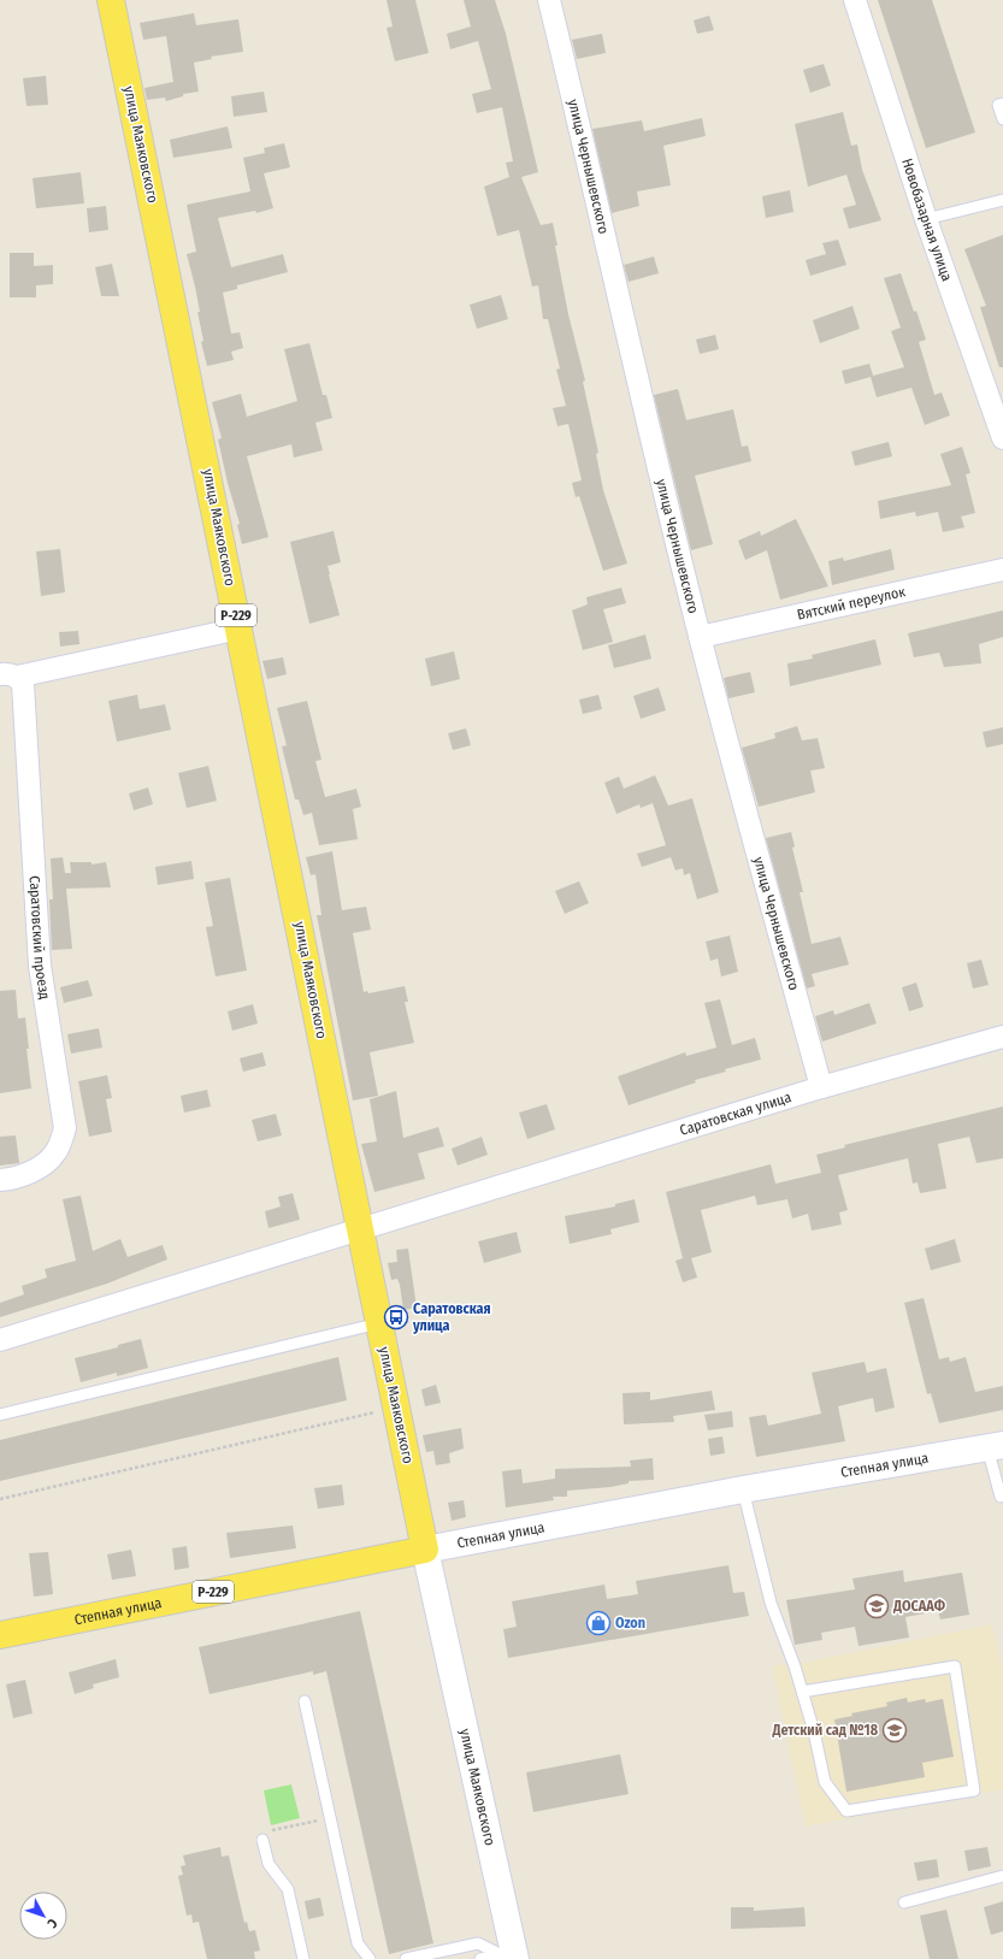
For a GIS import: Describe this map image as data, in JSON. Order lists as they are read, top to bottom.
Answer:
{
  "streets": {
    "main road": ["улица Маяковского", "Р-229", "Степная улица"],
    "street": [
      "улица Чернышевского",
      "Новобазарная улица",
      "Вятский переулок",
      "Саратовский проезд",
      "Саратовская улица"
    ]
  },
  "crossings": [
    ["улица Маяковского", "Саратовская улица"],
    ["улица Маяковского", "Степная улица"],
    ["улица Чернышевского", "Вятский переулок"],
    ["улица Чернышевского", "Саратовская улица"]
  ],
  "places": {
    "bus stop": ["Саратовская улица"],
    "school or university": ["ДОСААФ", "Детский сад №18"],
    "shop": ["Ozon"]
  },
  "north": "bottom right"
}
